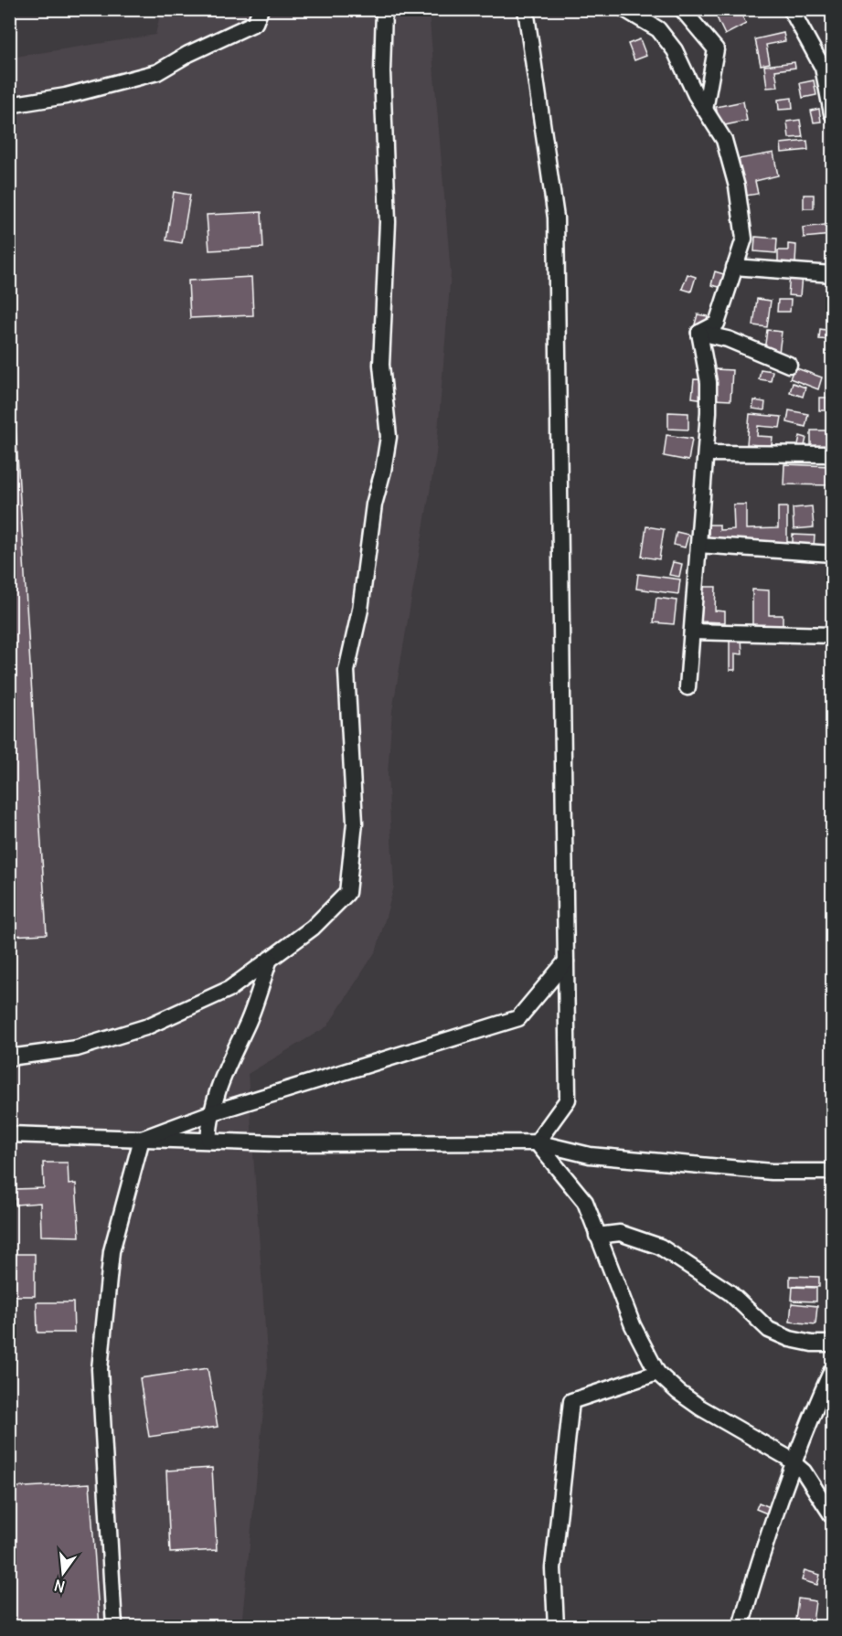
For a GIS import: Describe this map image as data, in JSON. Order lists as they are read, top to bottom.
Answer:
{
  "north": "bottom"
}
